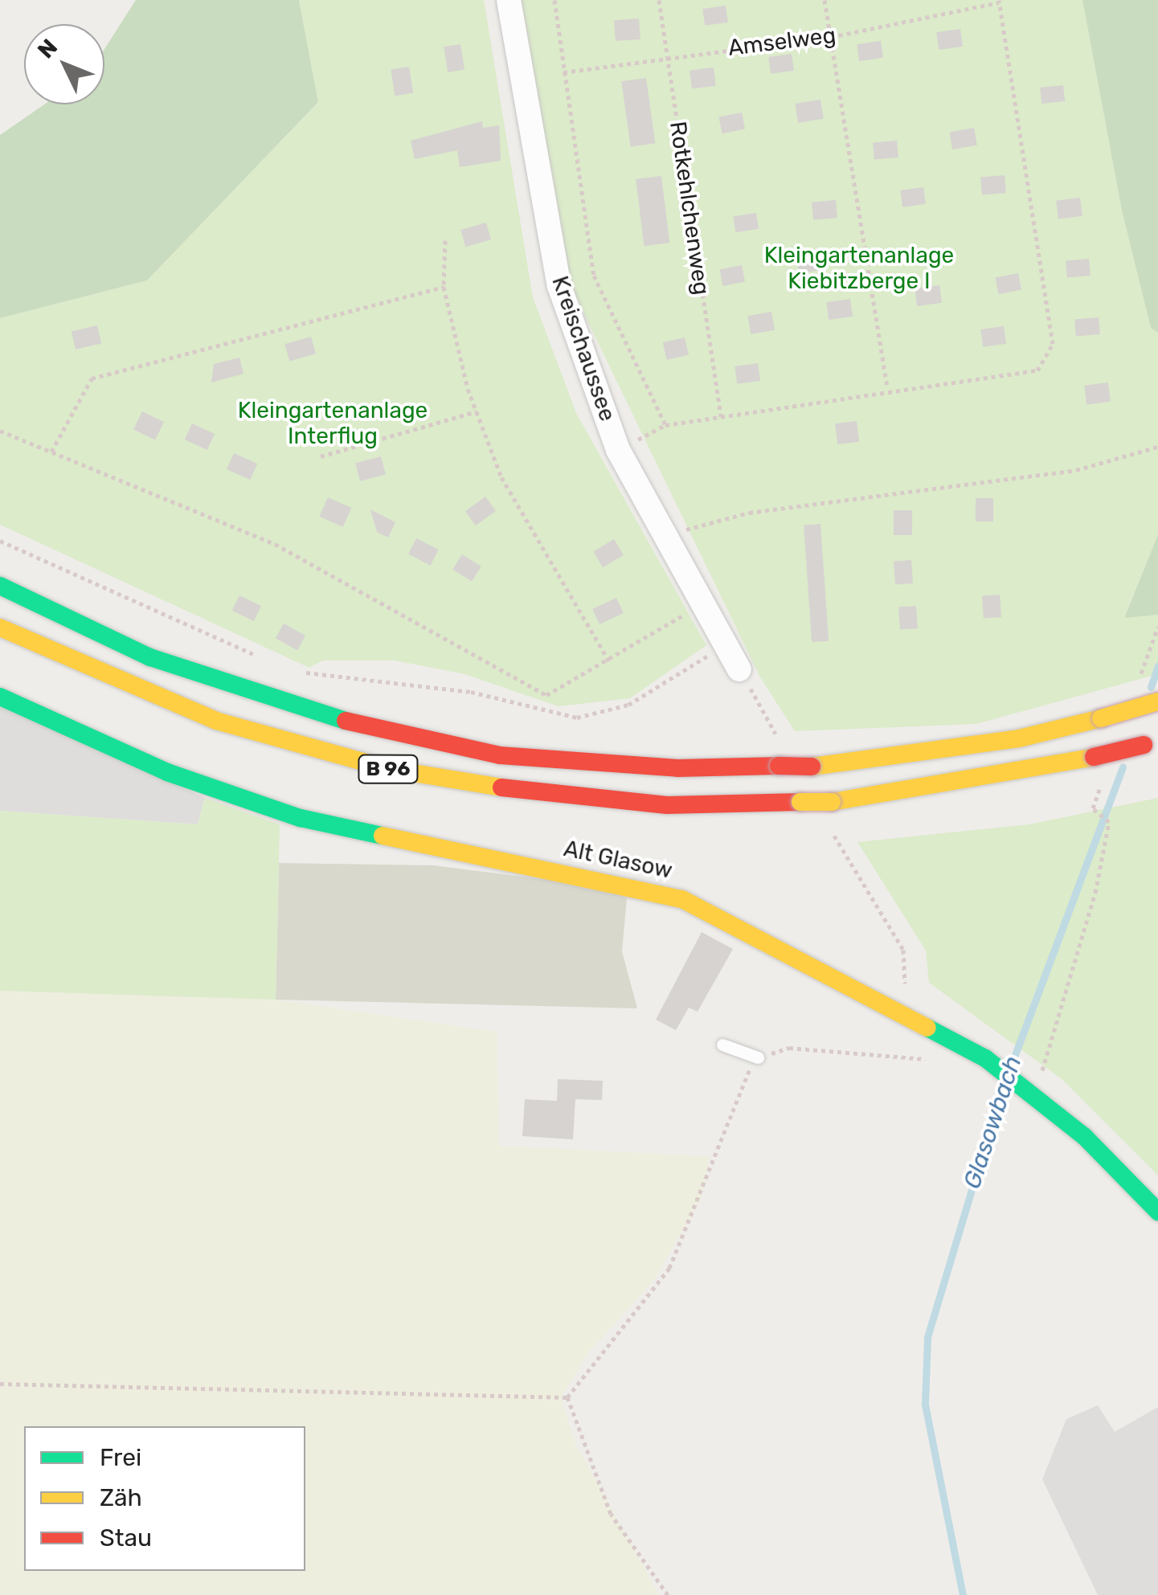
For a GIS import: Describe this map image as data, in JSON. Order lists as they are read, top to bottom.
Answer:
{
  "streets": {
    "main road": ["B 96", "Alt Glasow"],
    "street": ["Kreischaussee"],
    "path": ["Amselweg", "Rotkehlchenweg"]
  },
  "crossings": [
    ["Amselweg", "Rotkehlchenweg"]
  ],
  "water": ["Glasowbach"],
  "parks": ["Kleingartenanlage Kiebitzberge I", "Kleingartenanlage Interflug"],
  "legend": ["Frei", "Zäh", "Stau"],
  "north": "top left"
}
